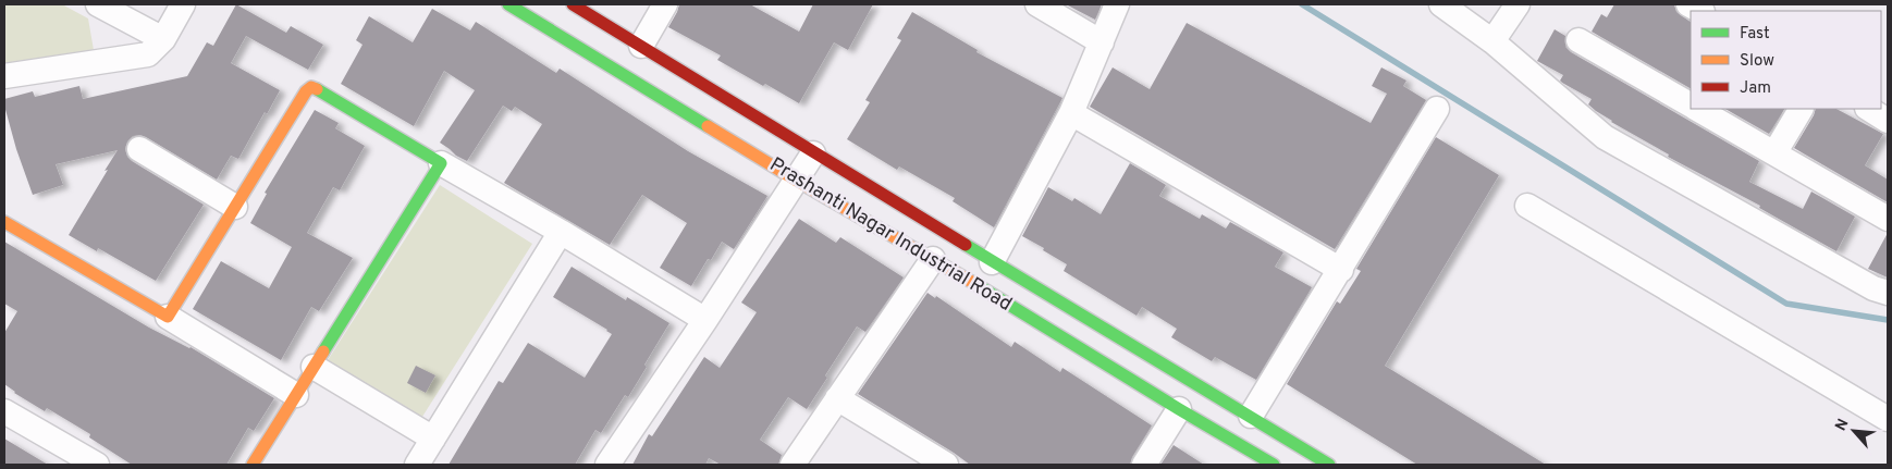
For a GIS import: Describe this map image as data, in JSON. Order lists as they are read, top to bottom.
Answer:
{
  "streets": {
    "street": ["Prashanti Nagar Industrial Road"]
  },
  "legend": ["Fast", "Slow", "Jam"],
  "north": "top left"
}
